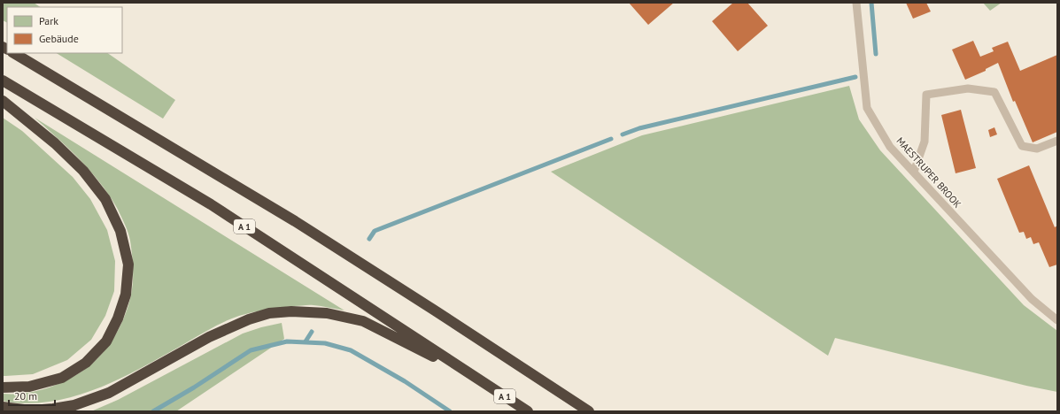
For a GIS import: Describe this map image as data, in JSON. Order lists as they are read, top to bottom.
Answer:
{
  "streets": {
    "highway": ["A 1"],
    "lane": ["MAESTRUPER BROOK"]
  },
  "legend": ["Park", "Gebäude"],
  "scale_bar": "20 m"
}
